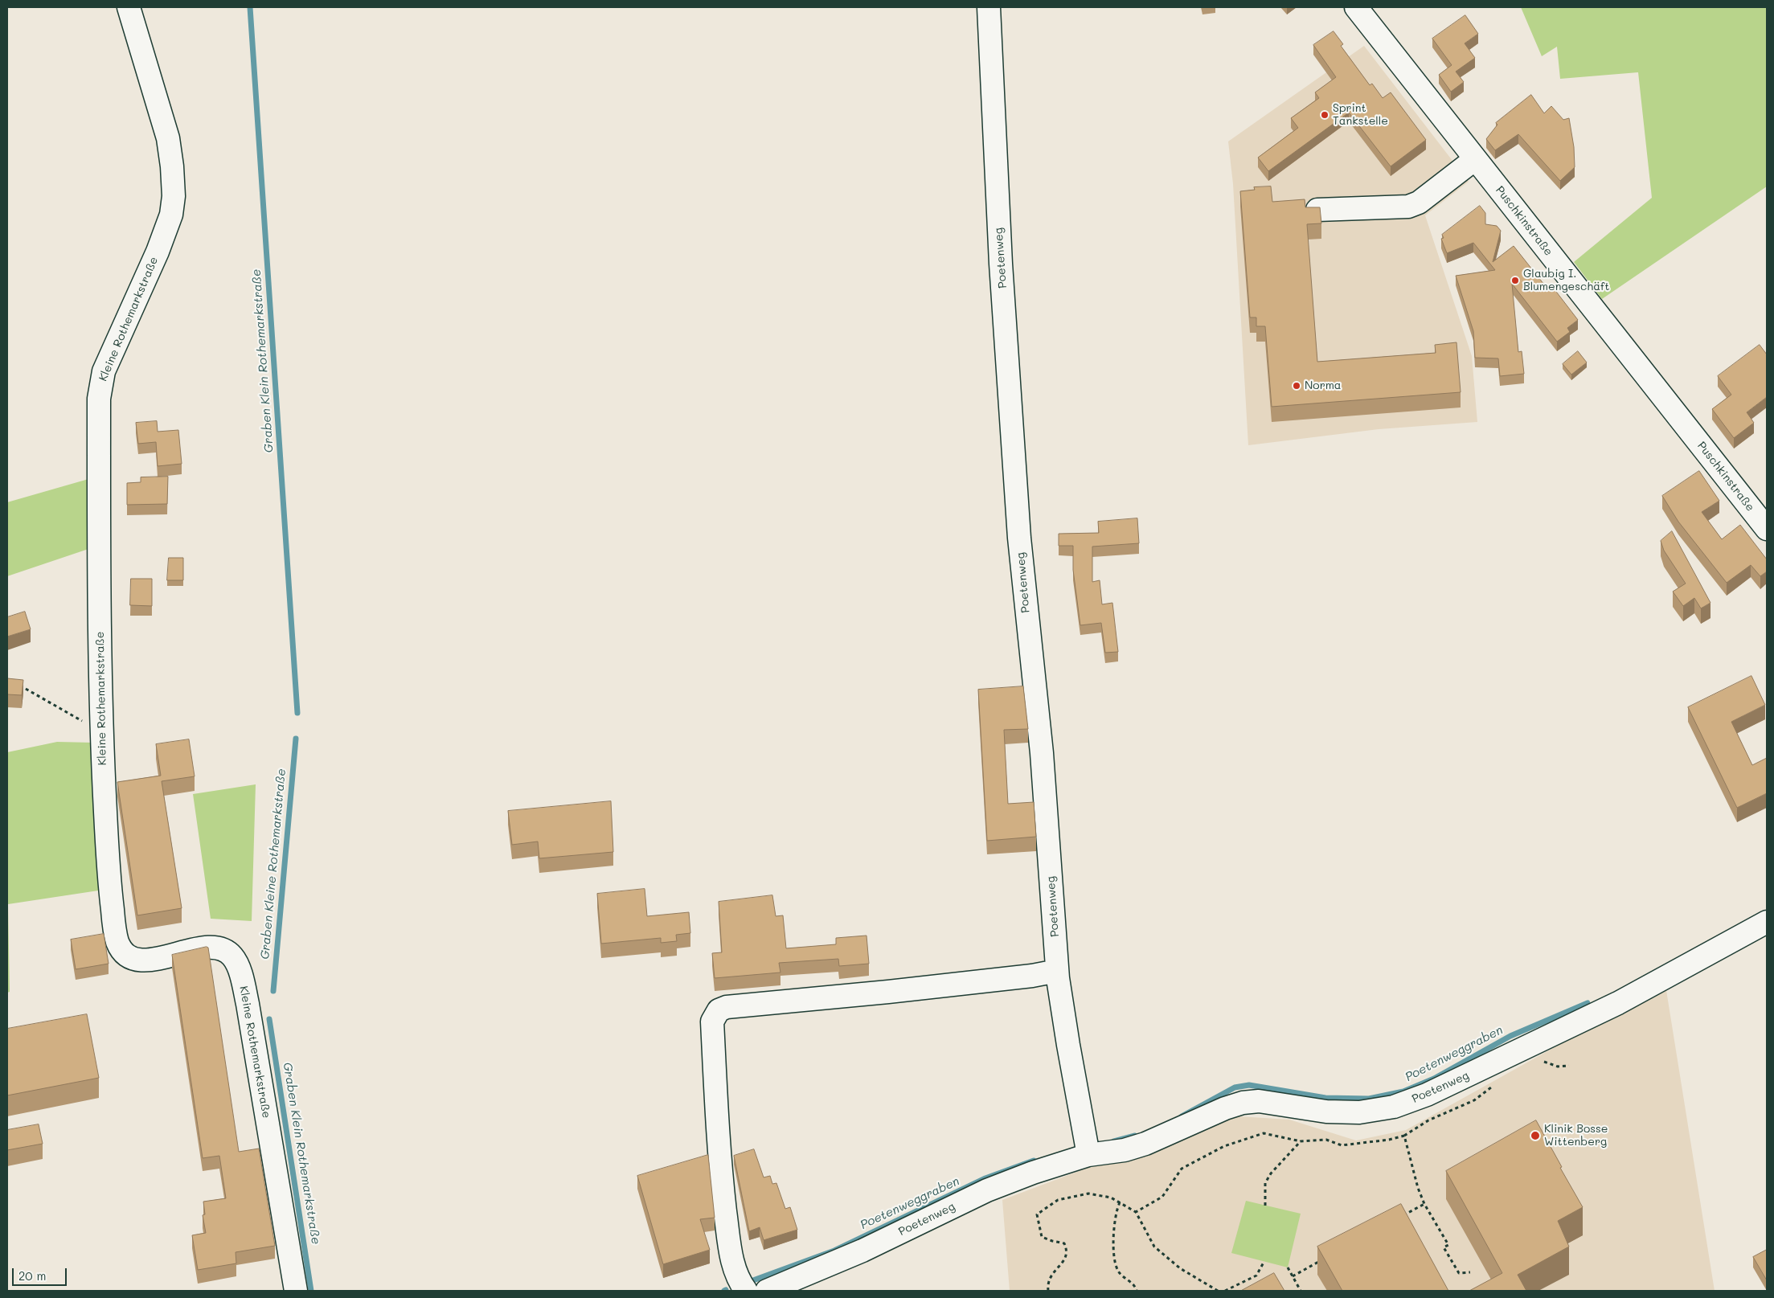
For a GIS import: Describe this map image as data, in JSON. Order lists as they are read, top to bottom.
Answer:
{
  "streets": {
    "street": ["Puschkinstraße", "Poetenweg", "Kleine Rothemarkstraße"]
  },
  "water": ["Graben Klein Rothemarkstraße", "Graben Kleine Rothemarkstraße", "Poetenweggraben"],
  "places": [
    "Sprint Tankstelle",
    "Glaubig I. Blumengeschäft",
    "Norma",
    "Klinik Bosse Wittenberg"
  ],
  "scale_bar": "20 m"
}
